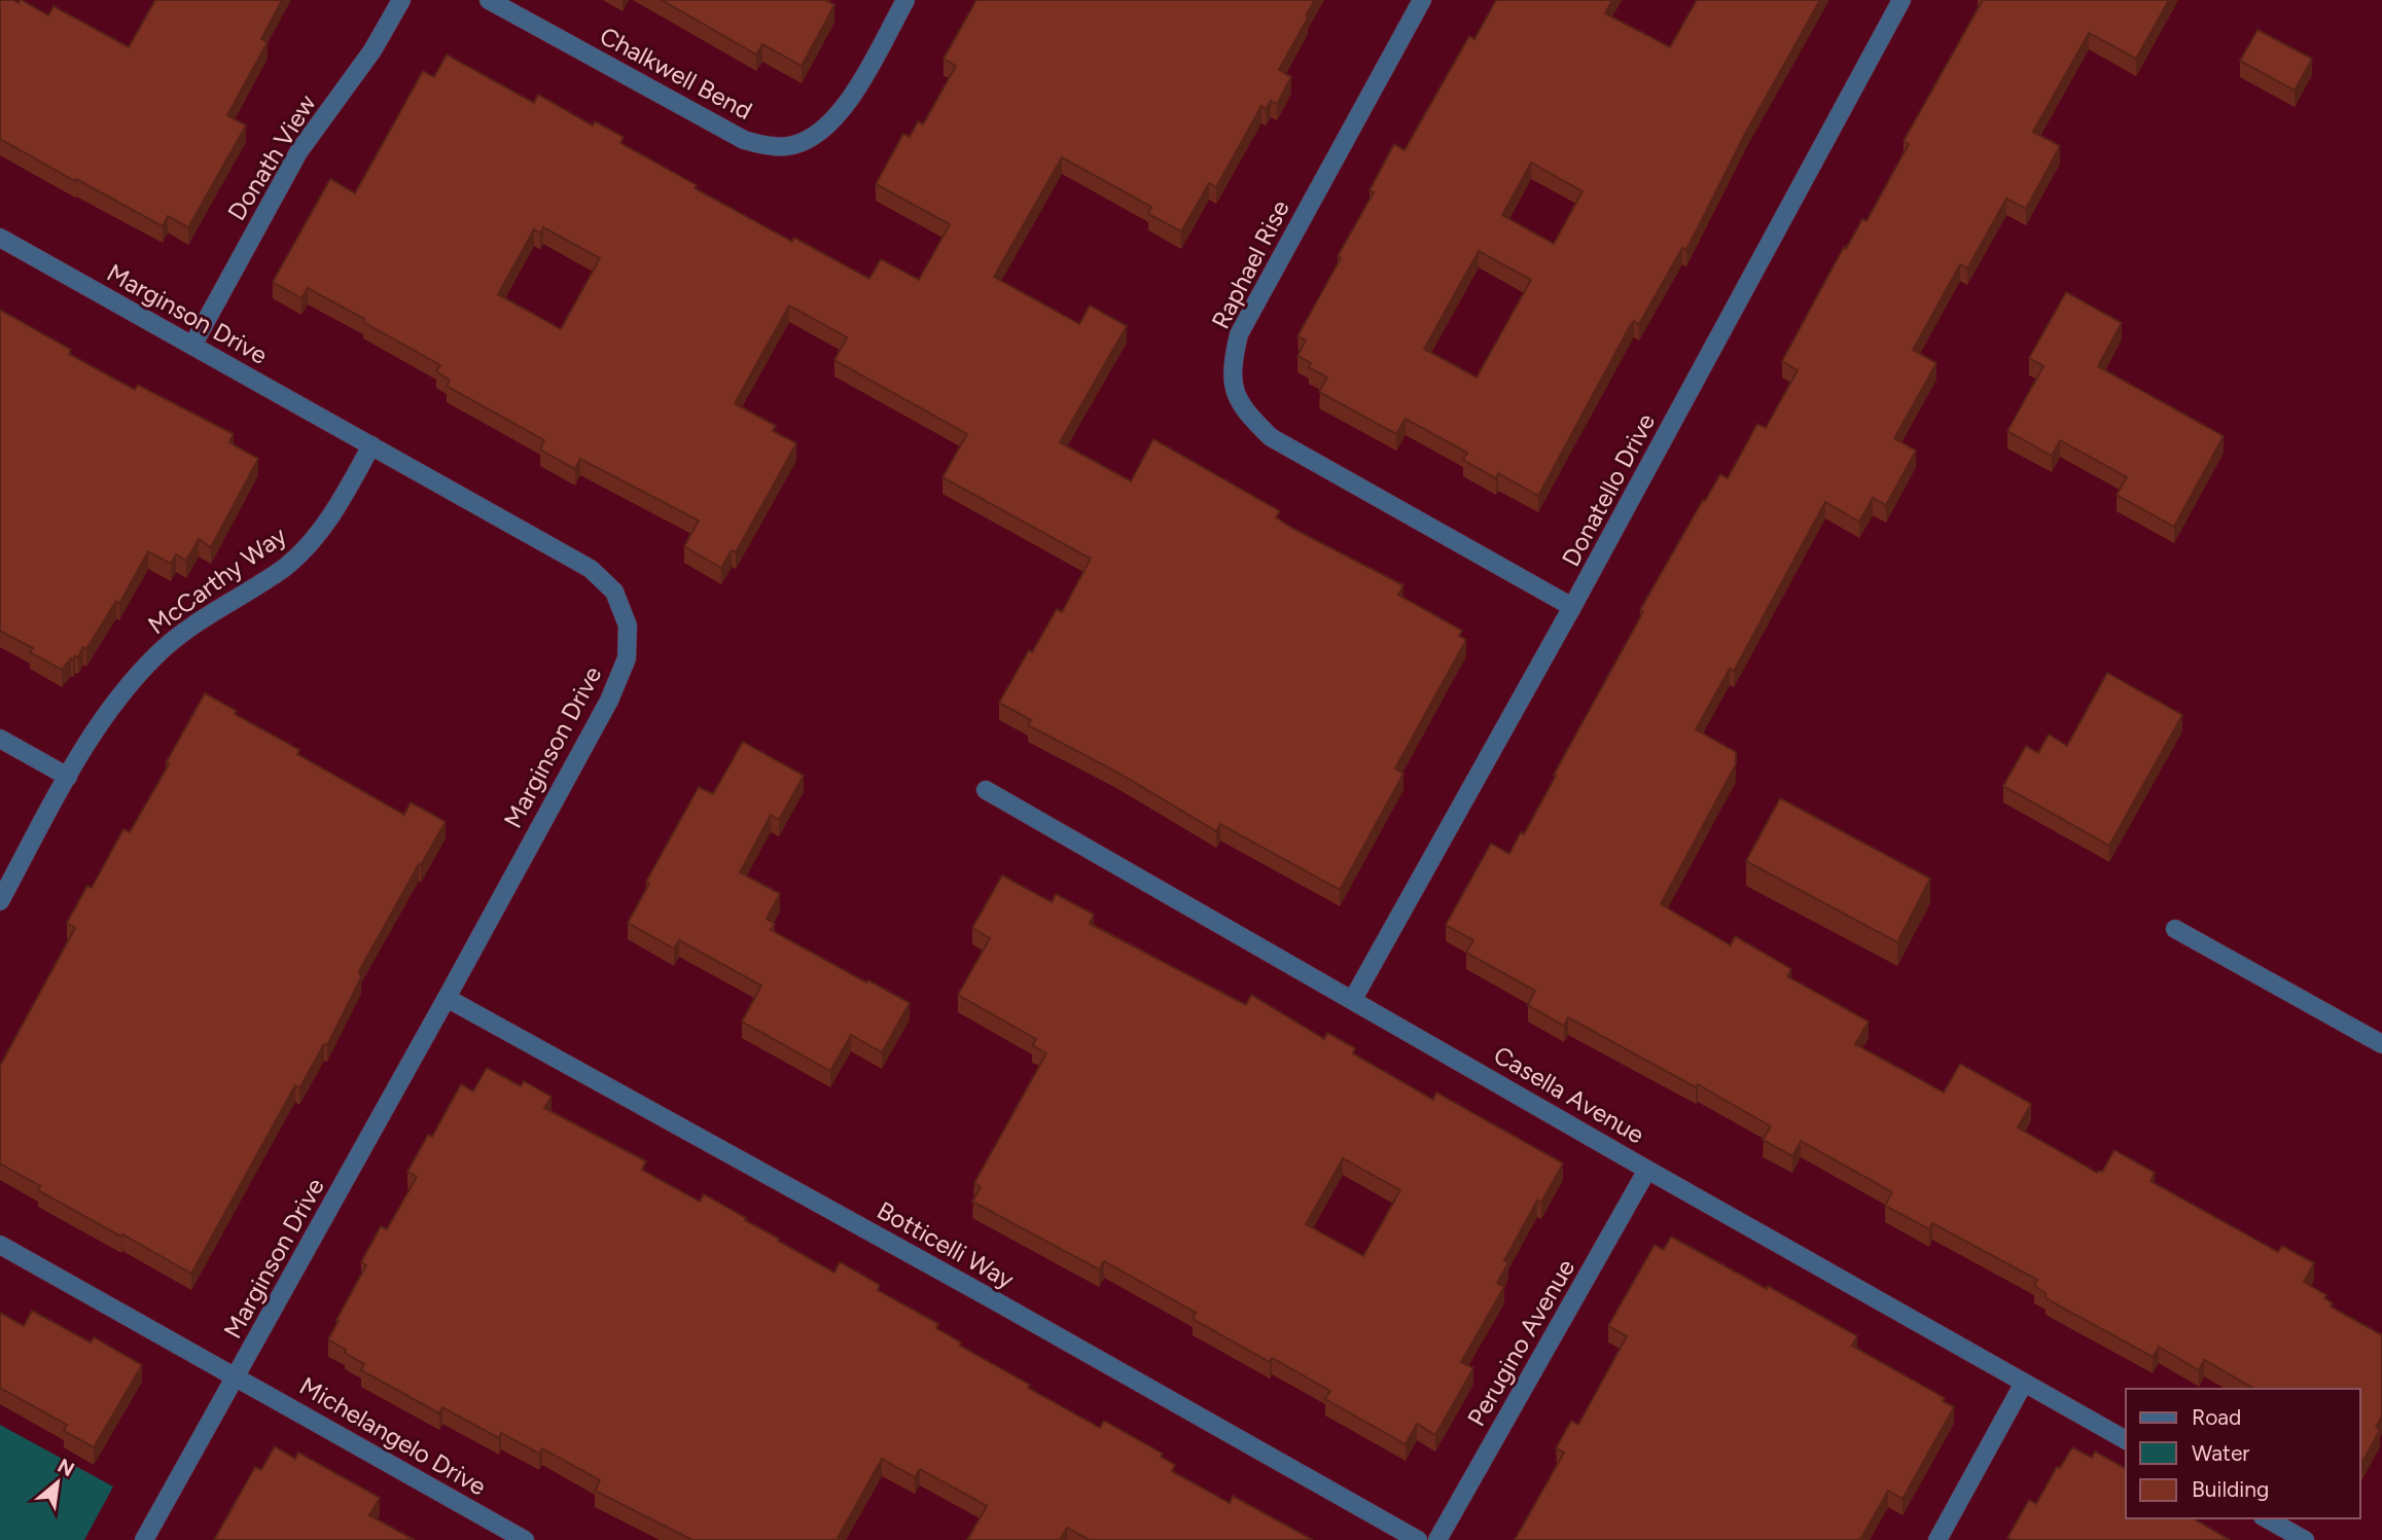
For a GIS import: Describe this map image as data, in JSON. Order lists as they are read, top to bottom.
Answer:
{
  "streets": {
    "street": [
      "Chalkwell Bend",
      "Donath View",
      "Raphael Rise",
      "Marginson Drive",
      "Donatello Drive",
      "McCarthy Way",
      "Casella Avenue",
      "Botticelli Way",
      "Perugino Avenue",
      "Michelangelo Drive"
    ]
  },
  "crossings": [
    ["Donath View", "Marginson Drive"],
    ["Raphael Rise", "Donatello Drive"],
    ["Marginson Drive", "McCarthy Way"],
    ["Marginson Drive", "Botticelli Way"],
    ["Marginson Drive", "Michelangelo Drive"],
    ["Donatello Drive", "Casella Avenue"],
    ["Casella Avenue", "Perugino Avenue"]
  ],
  "legend": ["Road", "Water", "Building"],
  "north": "top right"
}
